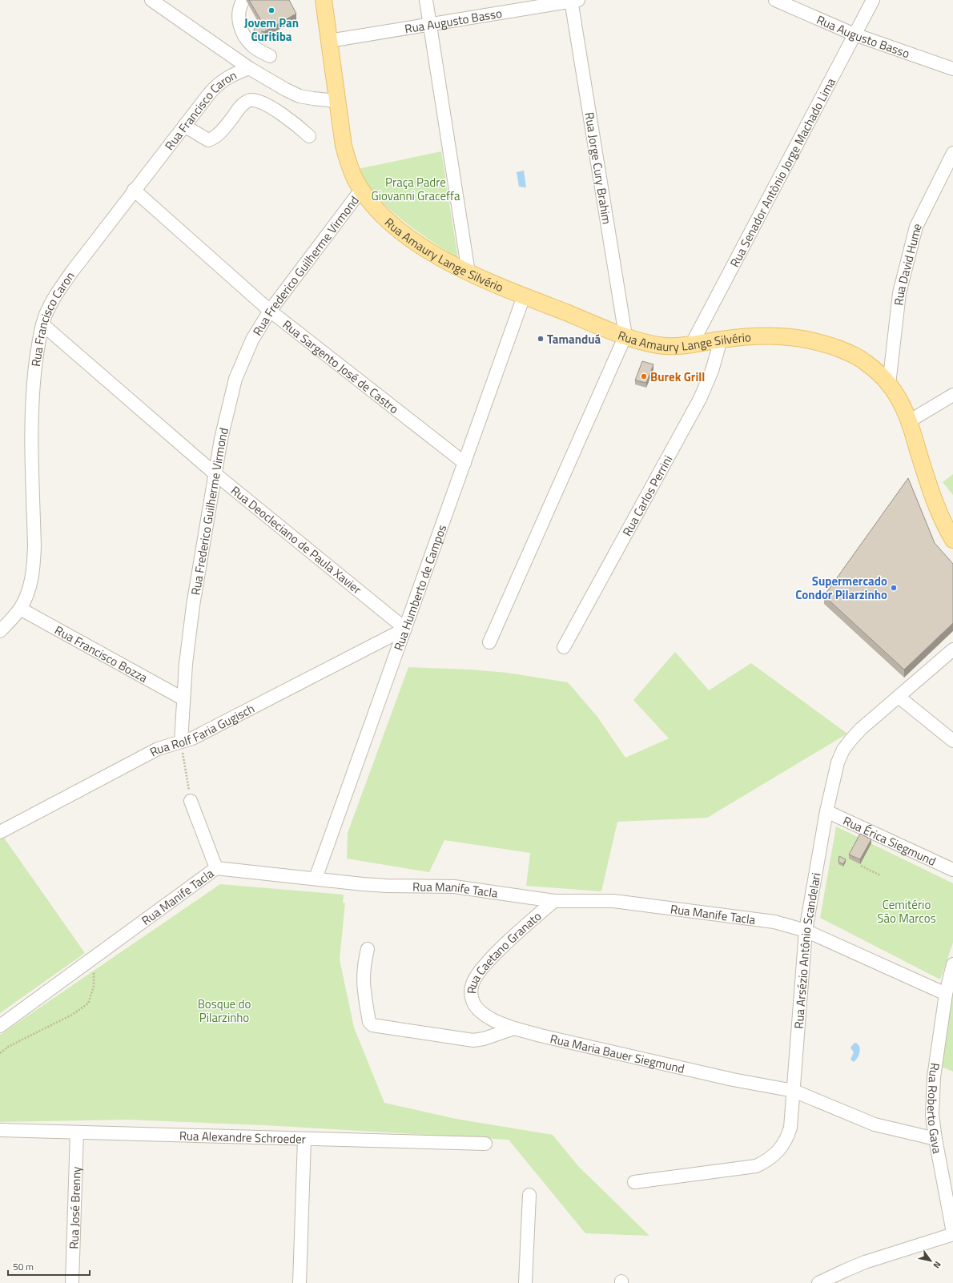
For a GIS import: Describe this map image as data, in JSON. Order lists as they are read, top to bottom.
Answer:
{
  "streets": {
    "main road": ["Rua Amaury Lange Silvério"],
    "street": [
      "Rua Augusto Basso",
      "Rua Francisco Caron",
      "Rua Jorge Cury Brahim",
      "Rua Senador Antônio Jorge Machado Lima",
      "Rua David Hume",
      "Rua Frederico Guilherme Virmond",
      "Rua Sargento José de Castro",
      "Rua Carlos Perrini",
      "Rua Deocleciano de Paula Xavier",
      "Rua Humberto de Campos",
      "Rua Francisco Bozza",
      "Rua Rolf Faria Gugisch",
      "Rua Érica Siegmund",
      "Rua Manife Tacla",
      "Rua Arsézio Antônio Scandelari",
      "Rua Caetano Granato",
      "Rua Maria Bauer Siegmund",
      "Rua Roberto Gava",
      "Rua Alexandre Schroeder",
      "Rua José Brenny"
    ]
  },
  "crossings": [
    ["Rua Augusto Basso", "Rua Jorge Cury Brahim"],
    ["Rua Augusto Basso", "Rua Senador Antônio Jorge Machado Lima"],
    ["Rua Augusto Basso", "Rua Amaury Lange Silvério"],
    ["Rua Francisco Caron", "Rua Sargento José de Castro"],
    ["Rua Francisco Caron", "Rua Deocleciano de Paula Xavier"],
    ["Rua Francisco Caron", "Rua Francisco Bozza"],
    ["Rua Jorge Cury Brahim", "Rua Amaury Lange Silvério"],
    ["Rua Senador Antônio Jorge Machado Lima", "Rua Amaury Lange Silvério"],
    ["Rua Amaury Lange Silvério", "Rua David Hume"],
    ["Rua Amaury Lange Silvério", "Rua Frederico Guilherme Virmond"],
    ["Rua Amaury Lange Silvério", "Rua Carlos Perrini"],
    ["Rua Amaury Lange Silvério", "Rua Humberto de Campos"],
    ["Rua Frederico Guilherme Virmond", "Rua Sargento José de Castro"],
    ["Rua Frederico Guilherme Virmond", "Rua Deocleciano de Paula Xavier"],
    ["Rua Frederico Guilherme Virmond", "Rua Francisco Bozza"],
    ["Rua Frederico Guilherme Virmond", "Rua Rolf Faria Gugisch"],
    ["Rua Sargento José de Castro", "Rua Humberto de Campos"],
    ["Rua Deocleciano de Paula Xavier", "Rua Humberto de Campos"],
    ["Rua Deocleciano de Paula Xavier", "Rua Rolf Faria Gugisch"],
    ["Rua Humberto de Campos", "Rua Rolf Faria Gugisch"],
    ["Rua Humberto de Campos", "Rua Manife Tacla"],
    ["Rua Érica Siegmund", "Rua Arsézio Antônio Scandelari"],
    ["Rua Manife Tacla", "Rua Arsézio Antônio Scandelari"],
    ["Rua Manife Tacla", "Rua Caetano Granato"],
    ["Rua Manife Tacla", "Rua Roberto Gava"],
    ["Rua Arsézio Antônio Scandelari", "Rua Maria Bauer Siegmund"],
    ["Rua Caetano Granato", "Rua Maria Bauer Siegmund"],
    ["Rua Maria Bauer Siegmund", "Rua Roberto Gava"],
    ["Rua Alexandre Schroeder", "Rua José Brenny"]
  ],
  "parks": ["Praça Padre Giovanni Graceffa", "Cemitério São Marcos", "Bosque do Pilarzinho"],
  "places": [
    "Jovem Pan Curitiba",
    "Tamanduá",
    "Burek Grill",
    "Supermercado Condor Pilarzinho"
  ],
  "scale_bar": "50 m",
  "north": "bottom right"
}
